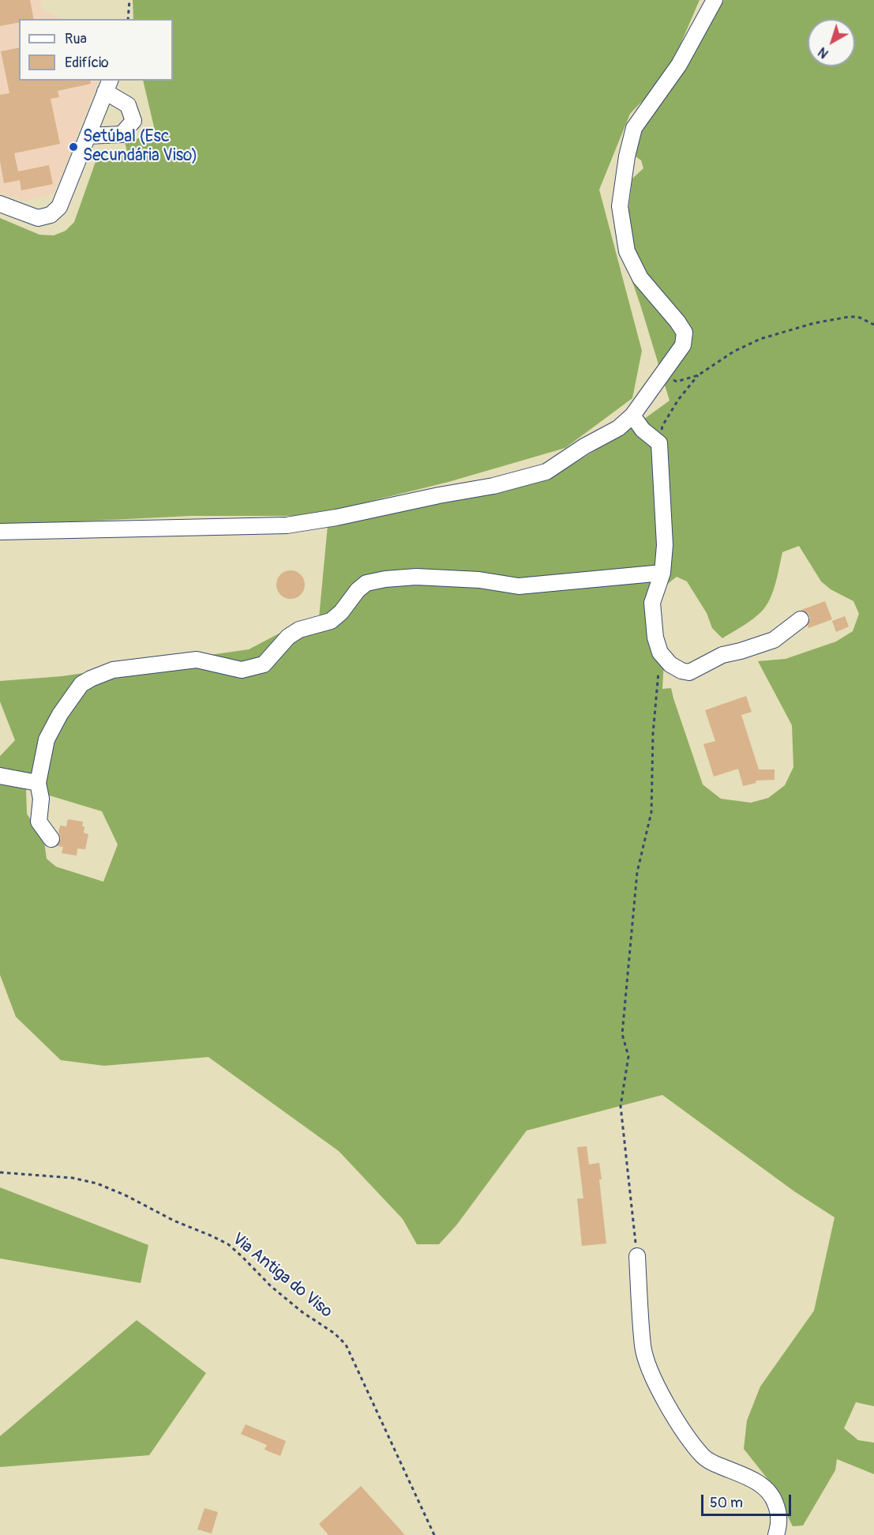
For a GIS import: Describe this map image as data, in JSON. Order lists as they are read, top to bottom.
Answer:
{
  "streets": {
    "path": ["Via Antiga do Viso"]
  },
  "places": ["Setúbal (Esc Secundária Viso)"],
  "legend": ["Rua", "Edifício"],
  "scale_bar": "50 m",
  "north": "bottom left"
}
